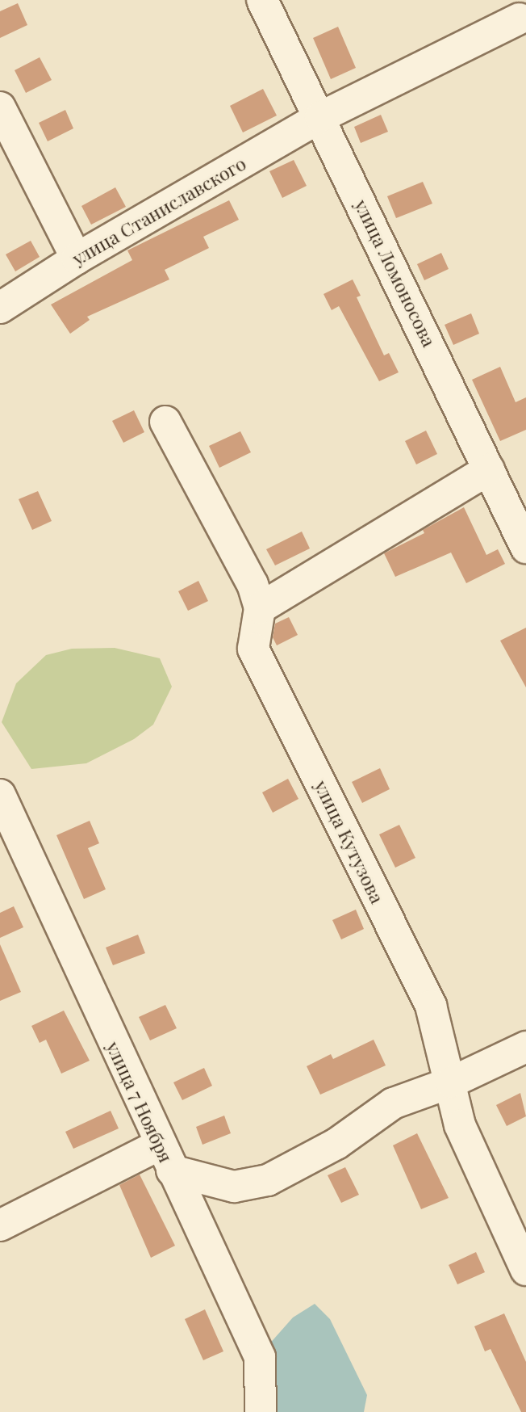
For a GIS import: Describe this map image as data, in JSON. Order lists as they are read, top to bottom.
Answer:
{
  "streets": {
    "street": [
      "улица Станиславского",
      "улица Ломоносова",
      "улица Кутузова",
      "улица 7 Ноября"
    ]
  },
  "crossings": [
    ["улица Станиславского", "улица Ломоносова"]
  ]
}
